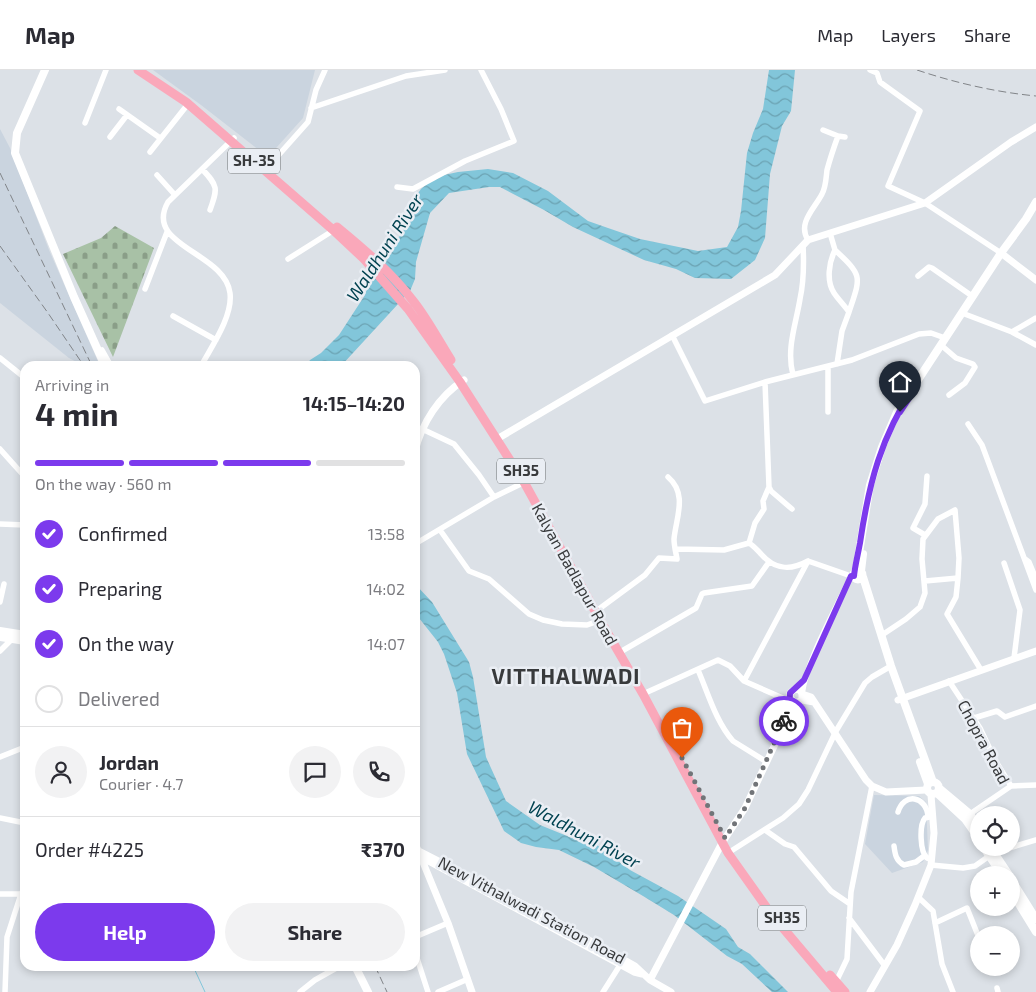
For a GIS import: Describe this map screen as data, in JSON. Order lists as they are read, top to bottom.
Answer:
{
  "streets": {
    "main road": ["SH-35", "SH35", "Kalyan Badlapur Road"],
    "street": ["Chopra Road", "New Vithalwadi Station Road"]
  },
  "districts": ["VITTHALWADI"],
  "water": ["Waldhuni River"],
  "page": {
    "header": "Map",
    "nav": ["Map", "Layers", "Share"],
    "heading": ["4 min", "Arriving in", "14:15–14:20"],
    "panel": [
      "Jordan",
      "Courier · 4.7",
      "Order #4225",
      "₹370"
    ],
    "bar": "On the way · 560 m",
    "list": [
      ["Confirmed", "13:58"],
      ["Preparing", "14:02"],
      ["On the way", "14:07"],
      "Delivered"
    ],
    "map_buttons": ["+", "−"],
    "buttons": ["Help", "Share"]
  }
}
